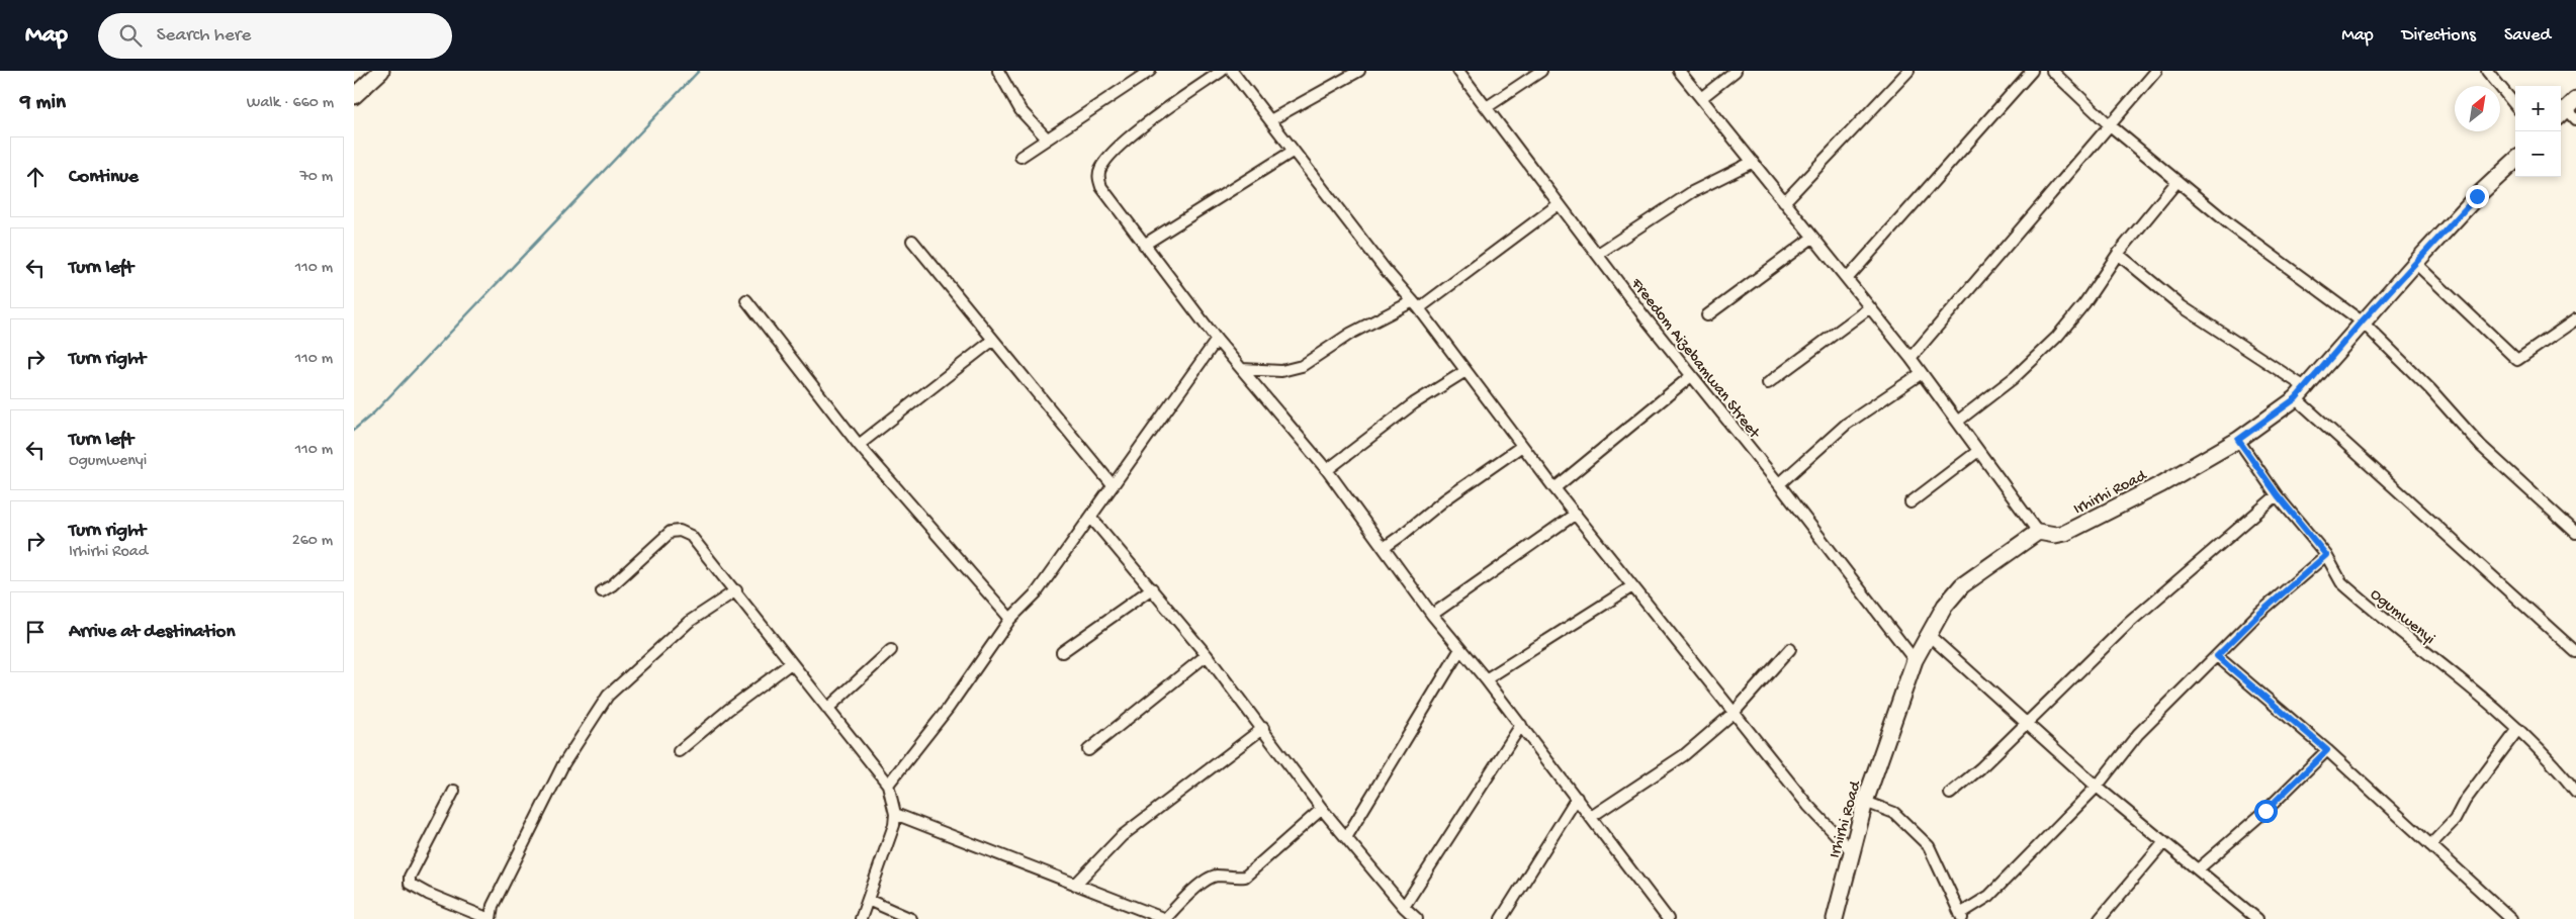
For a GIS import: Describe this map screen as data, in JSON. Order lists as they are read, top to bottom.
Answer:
{
  "streets": {
    "street": ["Freedom Aizebamwan Street", "Irhirhi Road", "Ogumwenyi"]
  },
  "crossings": [
    ["Freedom Aizebamwan Street", "Irhirhi Road"],
    ["Irhirhi Road", "Ogumwenyi"]
  ],
  "north": "top right",
  "page": {
    "header": "Map",
    "search": "Search here",
    "nav": ["Map", "Directions", "Saved"],
    "heading": ["9 min", "Walk · 660 m"],
    "map_buttons": ["+", "−"],
    "list": [
      ["Continue", "70 m"],
      ["Turn left", "110 m"],
      ["Turn right", "110 m"],
      ["Turn left", "Ogumwenyi", "110 m"],
      ["Turn right", "Irhirhi Road", "260 m"],
      "Arrive at destination"
    ]
  }
}
